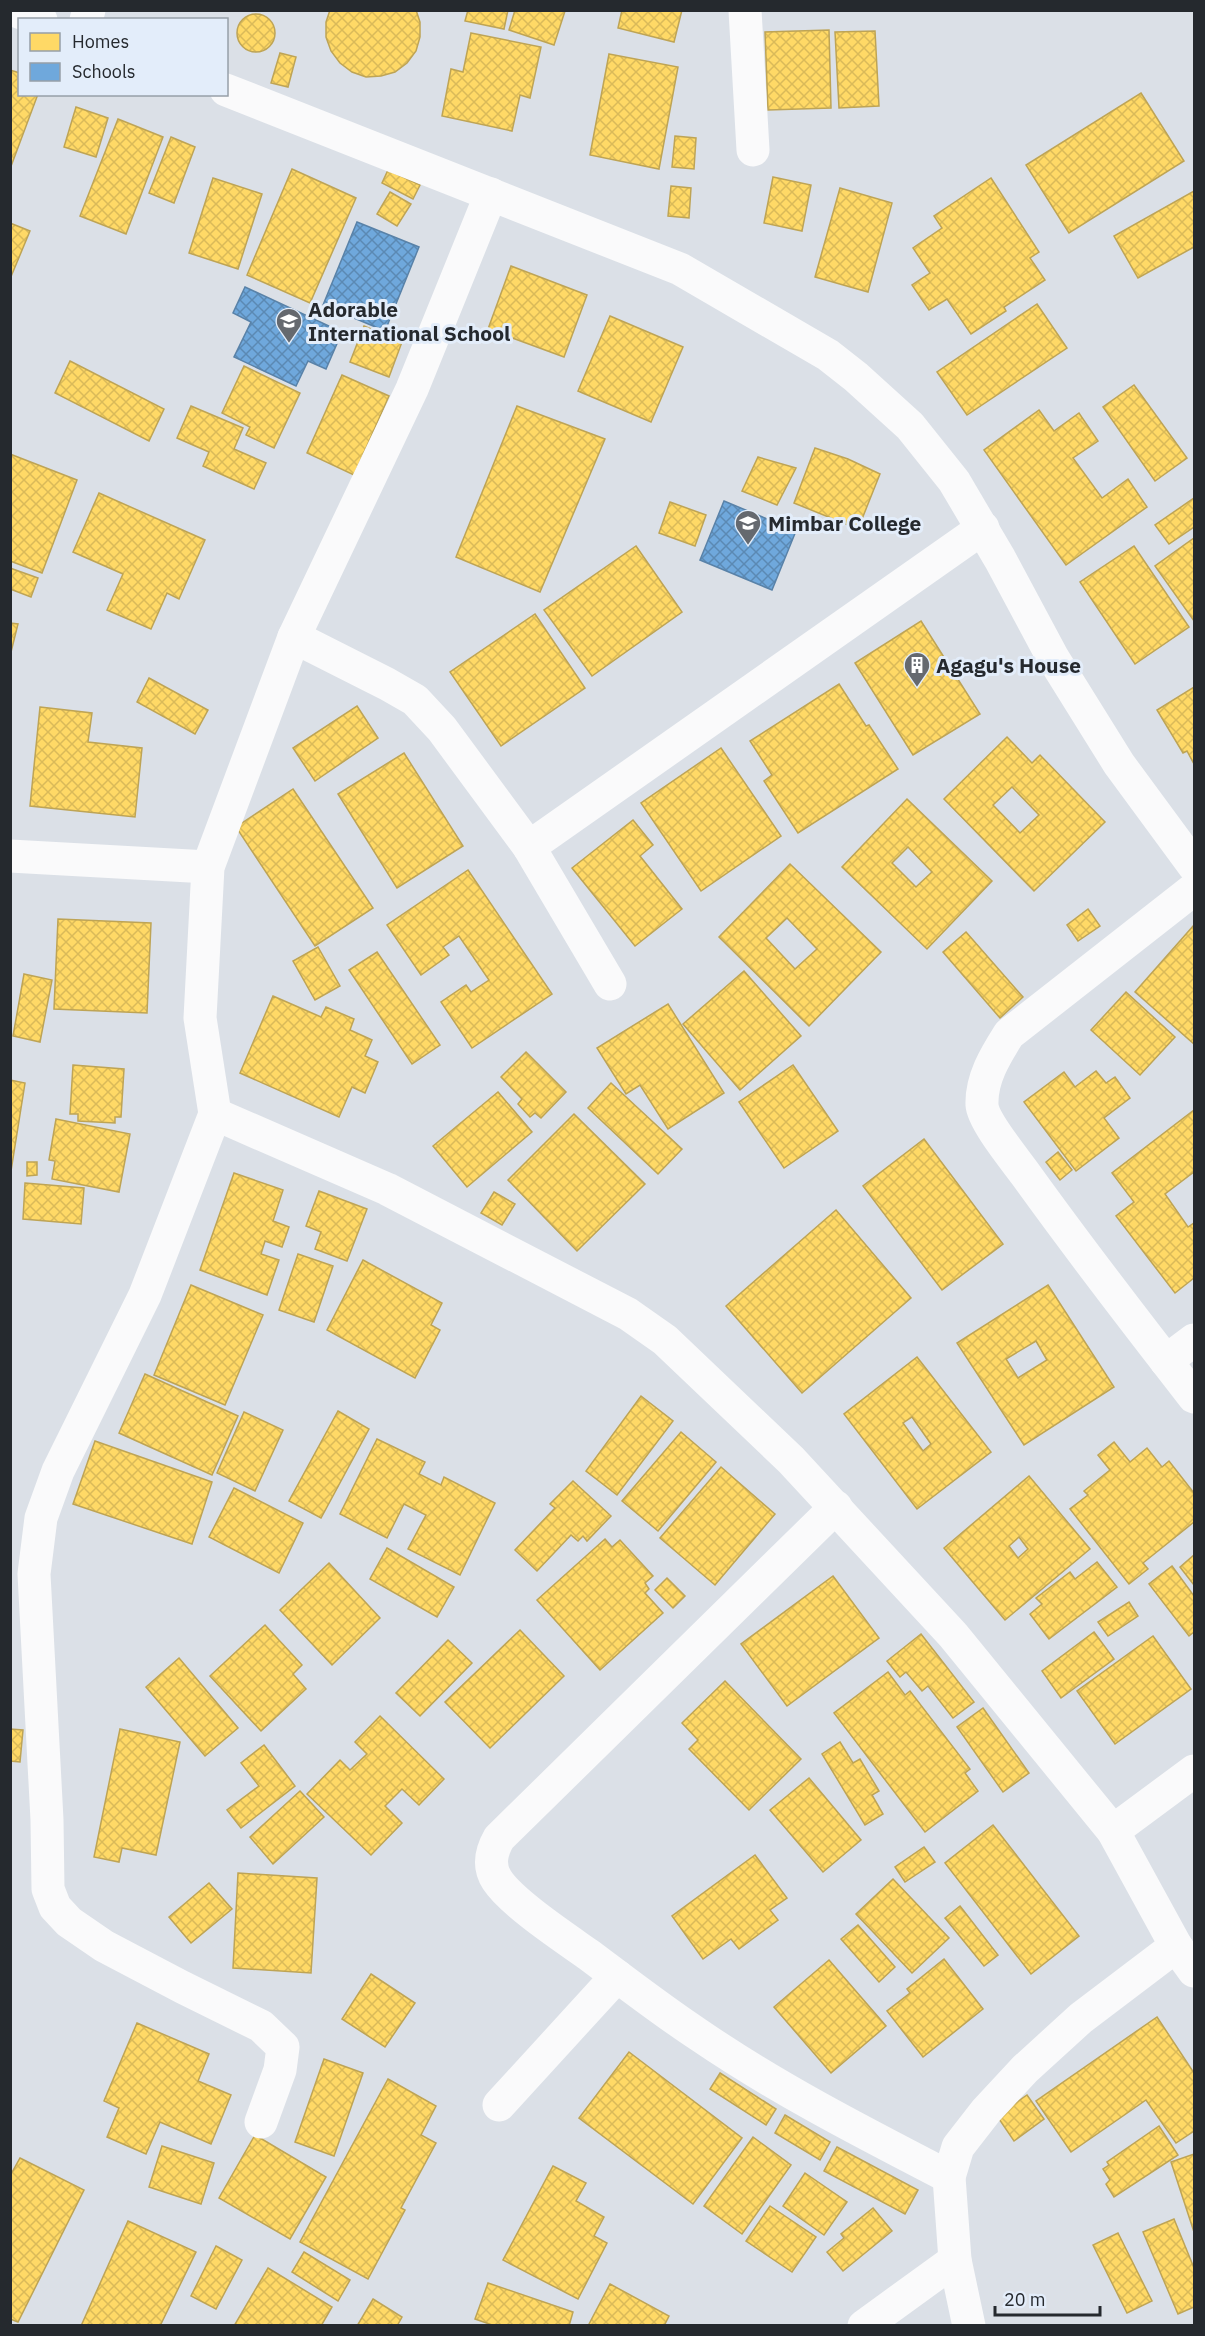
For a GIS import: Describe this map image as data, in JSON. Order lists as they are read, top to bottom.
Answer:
{
  "places": {
    "school or university": ["Adorable International School", "Mimbar College"],
    "building": ["Agagu's House"]
  },
  "legend": ["Homes", "Schools"],
  "scale_bar": "20 m"
}
